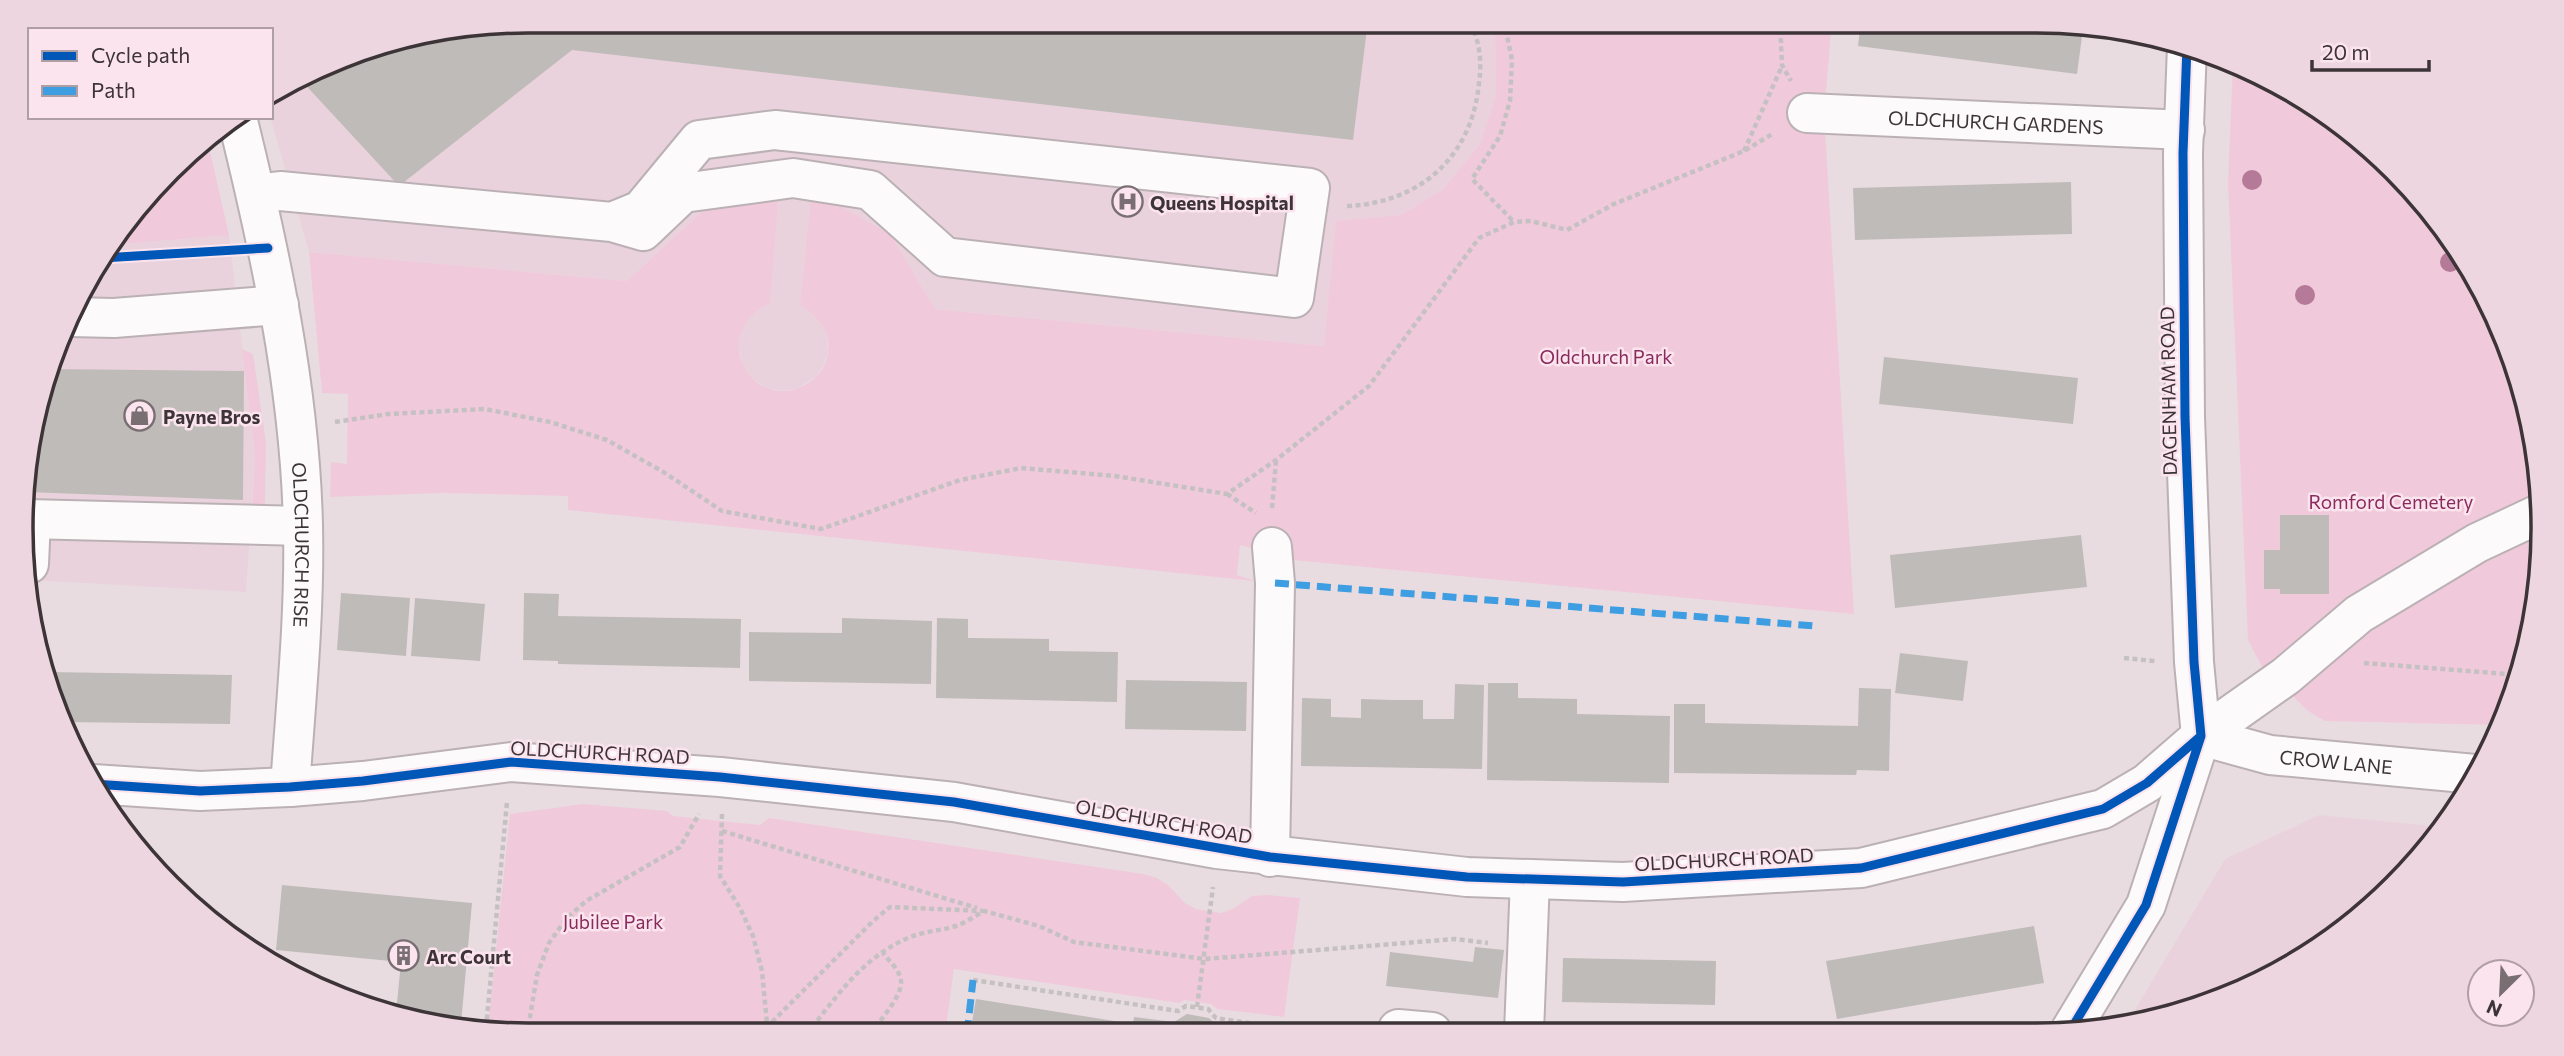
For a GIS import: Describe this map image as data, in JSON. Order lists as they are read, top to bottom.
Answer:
{
  "streets": {
    "street": [
      "OLDCHURCH GARDENS",
      "DAGENHAM ROAD",
      "OLDCHURCH RISE",
      "OLDCHURCH ROAD",
      "CROW LANE"
    ]
  },
  "crossings": [
    ["OLDCHURCH GARDENS", "DAGENHAM ROAD"],
    ["DAGENHAM ROAD", "OLDCHURCH ROAD"],
    ["DAGENHAM ROAD", "CROW LANE"],
    ["OLDCHURCH RISE", "OLDCHURCH ROAD"],
    ["OLDCHURCH ROAD", "CROW LANE"]
  ],
  "parks": ["Oldchurch Park", "Romford Cemetery", "Jubilee Park"],
  "places": {
    "hospital": ["Queens Hospital"],
    "shop": ["Payne Bros"],
    "building": ["Arc Court"]
  },
  "legend": ["Cycle path", "Path"],
  "scale_bar": "20 m",
  "north": "bottom left"
}
